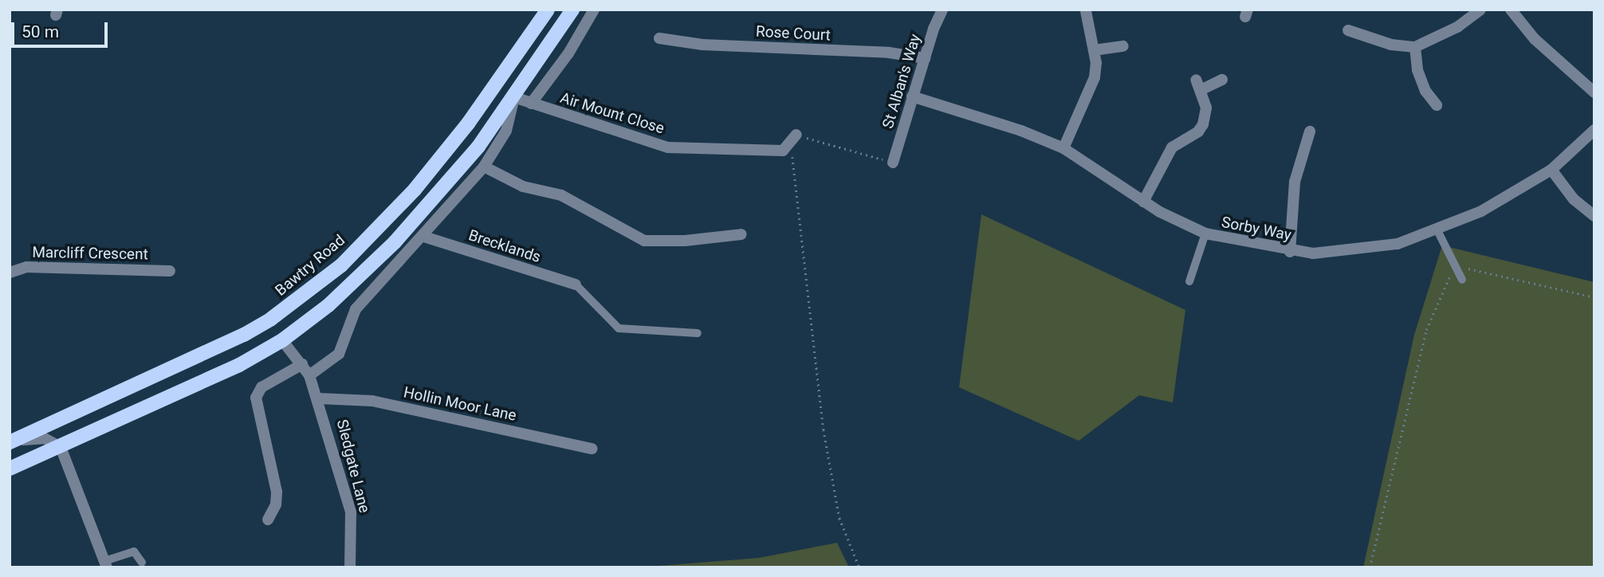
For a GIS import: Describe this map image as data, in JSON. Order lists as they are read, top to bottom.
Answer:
{
  "streets": {
    "main road": ["Bawtry Road"],
    "street": [
      "Rose Court",
      "St Alban's Way",
      "Air Mount Close",
      "Sorby Way",
      "Brecklands",
      "Marcliff Crescent",
      "Hollin Moor Lane",
      "Sledgate Lane"
    ]
  },
  "crossings": [
    ["Rose Court", "St Alban's Way"],
    ["St Alban's Way", "Sorby Way"],
    ["Hollin Moor Lane", "Sledgate Lane"]
  ],
  "scale_bar": "50 m"
}
